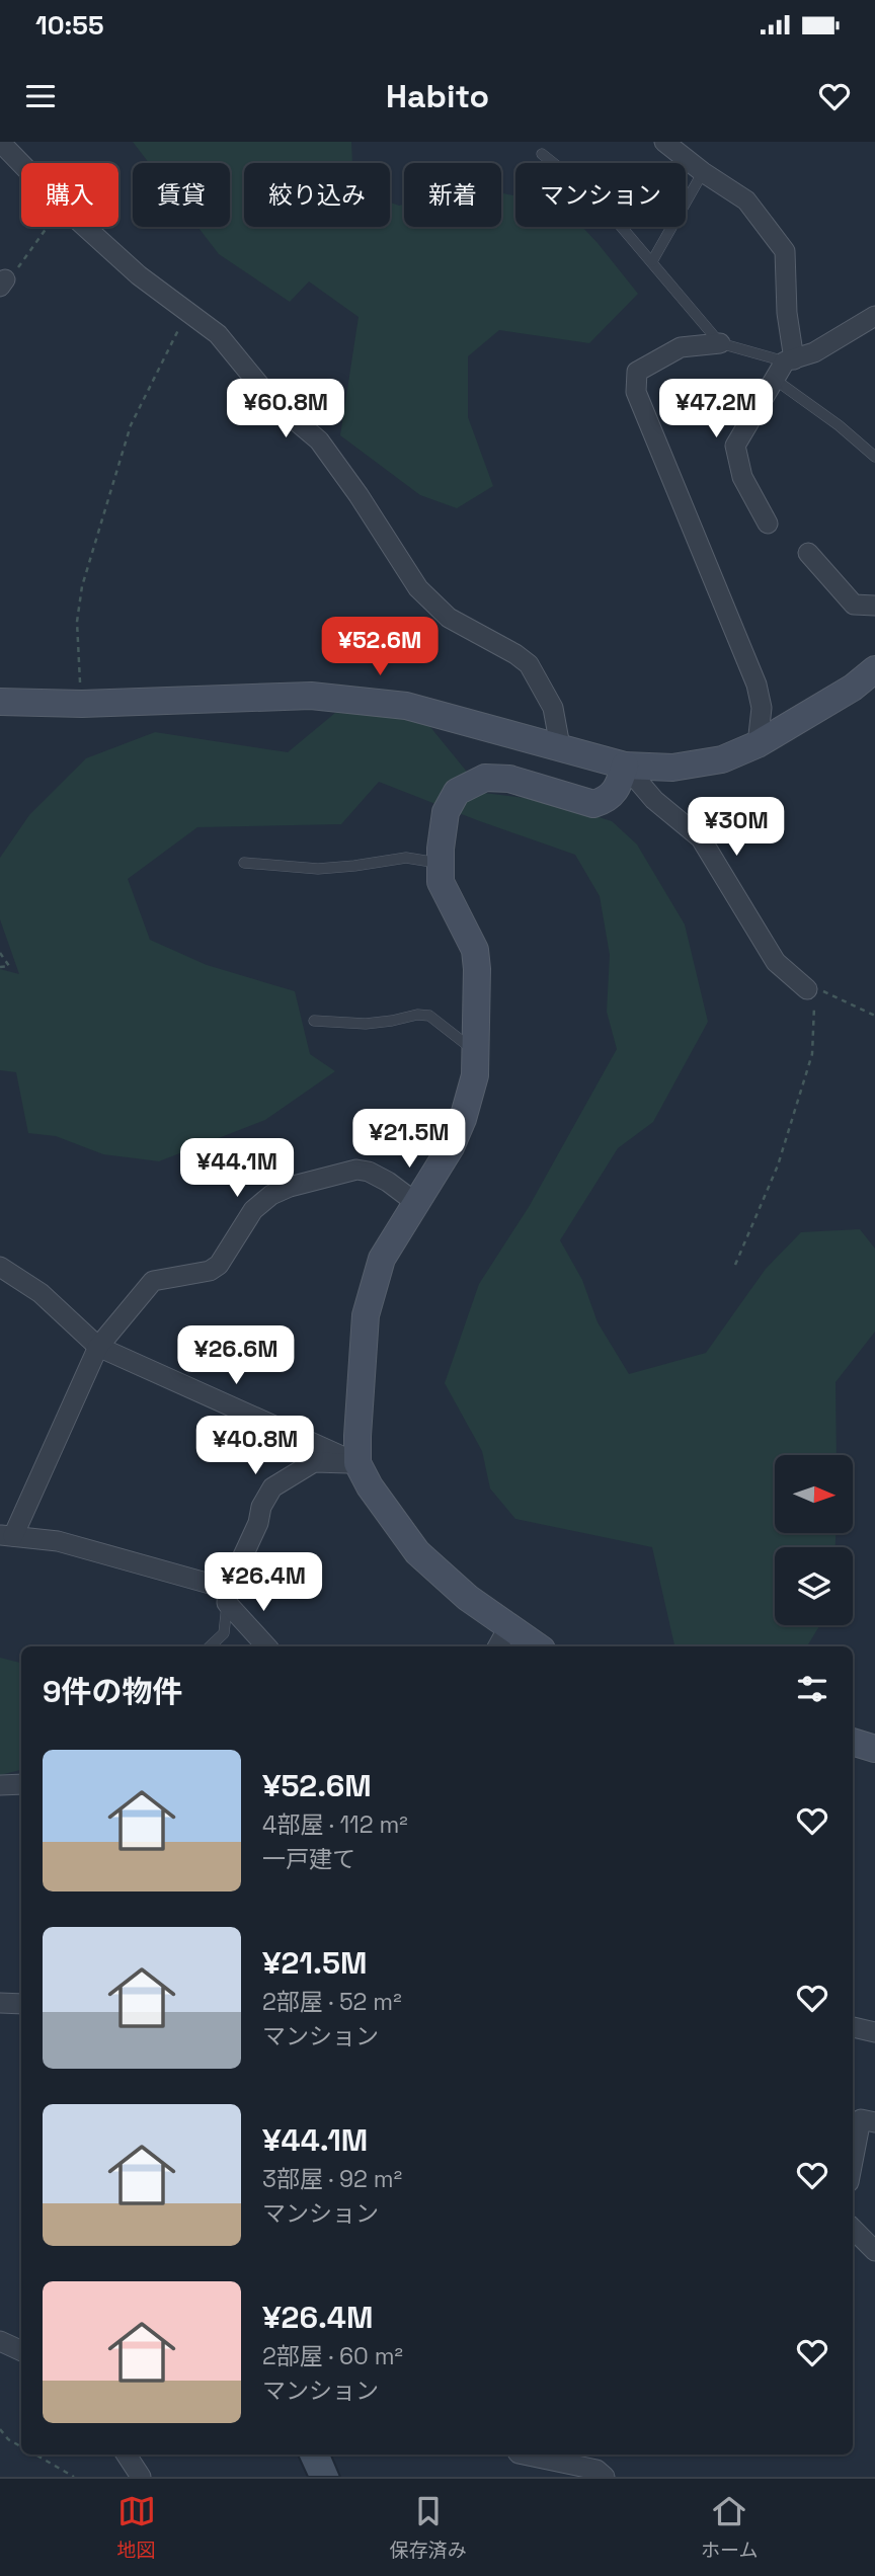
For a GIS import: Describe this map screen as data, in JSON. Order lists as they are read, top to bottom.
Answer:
{
  "north": "right",
  "page": {
    "status": "10:55",
    "header": "Habito",
    "chip": [
      "購入",
      "賃貸",
      "絞り込み",
      "新着",
      "マンション"
    ],
    "price": [
      "¥60.8M",
      "¥47.2M",
      "¥52.6M",
      "¥30M",
      "¥21.5M",
      "¥44.1M",
      "¥26.6M",
      "¥40.8M",
      "¥26.4M"
    ],
    "heading": "9件の物件",
    "list": [
      {
        "name": "¥52.6M",
        "note": "4部屋 · 112 m² · 一戸建て"
      },
      {
        "name": "¥21.5M",
        "note": "2部屋 · 52 m² · マンション"
      },
      {
        "name": "¥44.1M",
        "note": "3部屋 · 92 m² · マンション"
      },
      {
        "name": "¥26.4M",
        "note": "2部屋 · 60 m² · マンション"
      }
    ],
    "tabs": ["地図", "保存済み", "ホーム"]
  }
}
